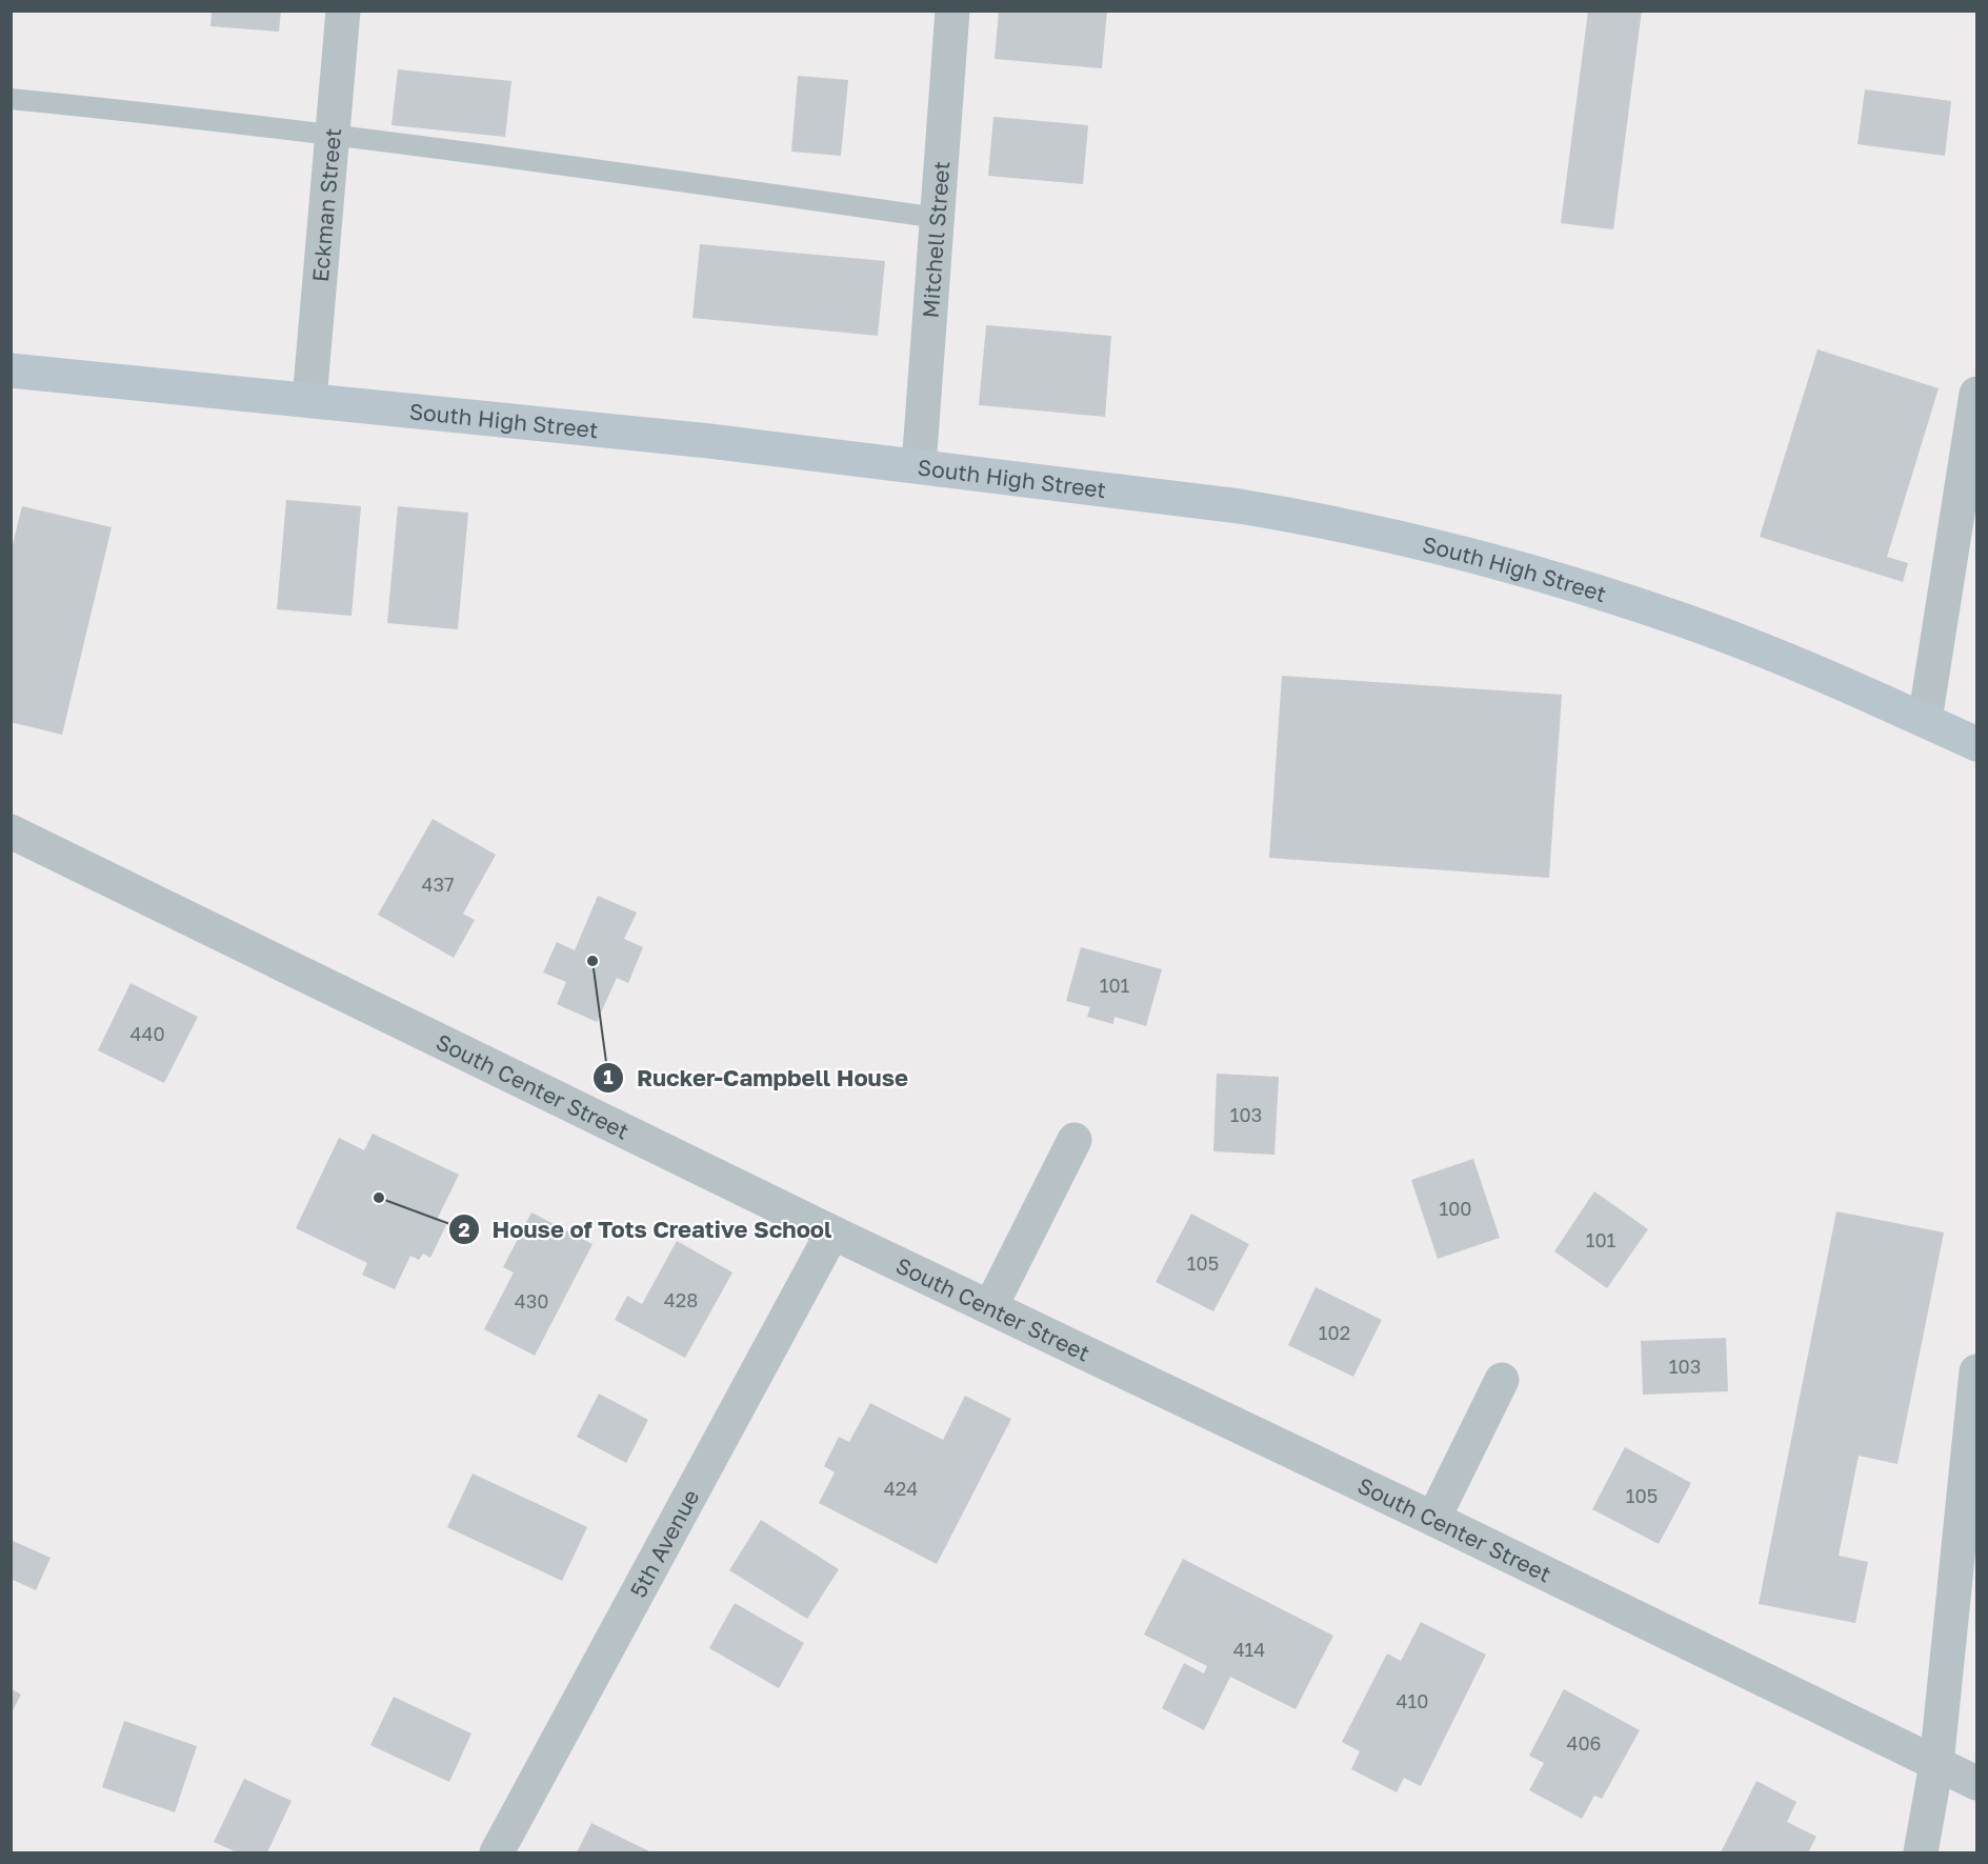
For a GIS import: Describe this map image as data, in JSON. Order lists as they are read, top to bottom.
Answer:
{
  "streets": {
    "main road": ["South High Street"],
    "street": [
      "Eckman Street",
      "Mitchell Street",
      "South Center Street",
      "5th Avenue"
    ]
  },
  "crossings": [
    ["Eckman Street", "South High Street"],
    ["Mitchell Street", "South High Street"],
    ["South Center Street", "5th Avenue"]
  ],
  "places": ["Rucker-Campbell House", "House of Tots Creative School"],
  "house_numbers": [
    "437",
    "101",
    "440",
    "103",
    "100",
    "101",
    "105",
    "428",
    "430",
    "102",
    "103",
    "424",
    "105",
    "414",
    "410",
    "406"
  ]
}
